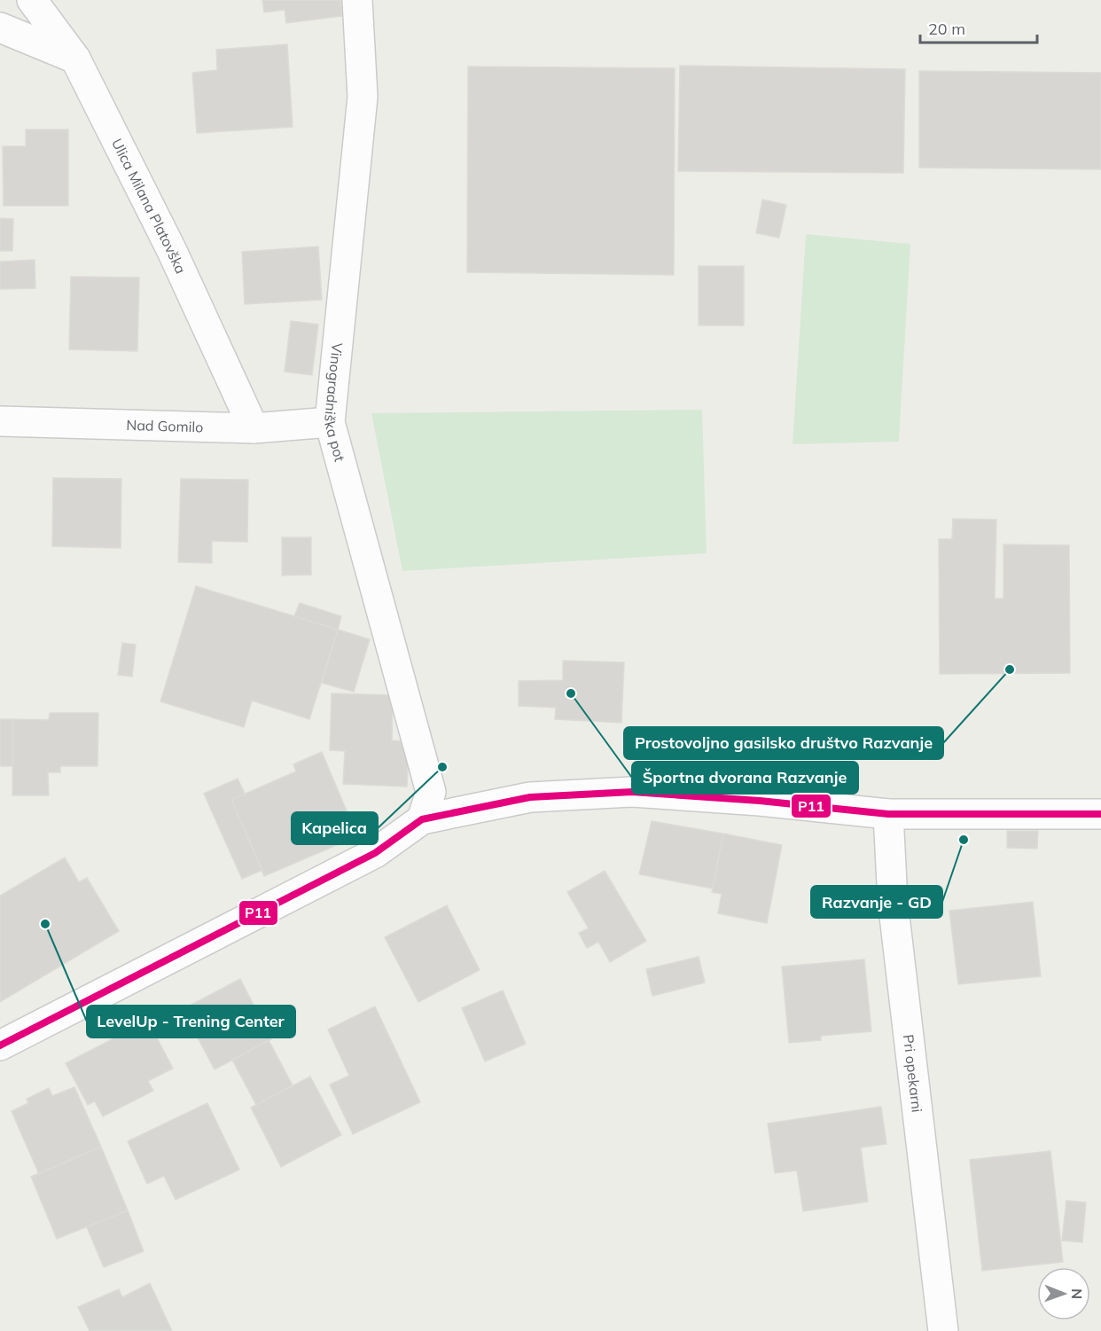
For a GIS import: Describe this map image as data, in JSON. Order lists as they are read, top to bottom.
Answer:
{
  "streets": {
    "street": [
      "Ulica Milana Platovška",
      "Vinogradniška pot",
      "Nad Gomilo",
      "Pri opekarni"
    ]
  },
  "crossings": [
    ["Ulica Milana Platovška", "Nad Gomilo"],
    ["Vinogradniška pot", "Nad Gomilo"]
  ],
  "places": [
    "Prostovoljno gasilsko društvo Razvanje",
    "Športna dvorana Razvanje",
    "Kapelica",
    "Razvanje - GD",
    "LevelUp - Trening Center"
  ],
  "lines": ["transit line P11"],
  "scale_bar": "20 m",
  "north": "right"
}
